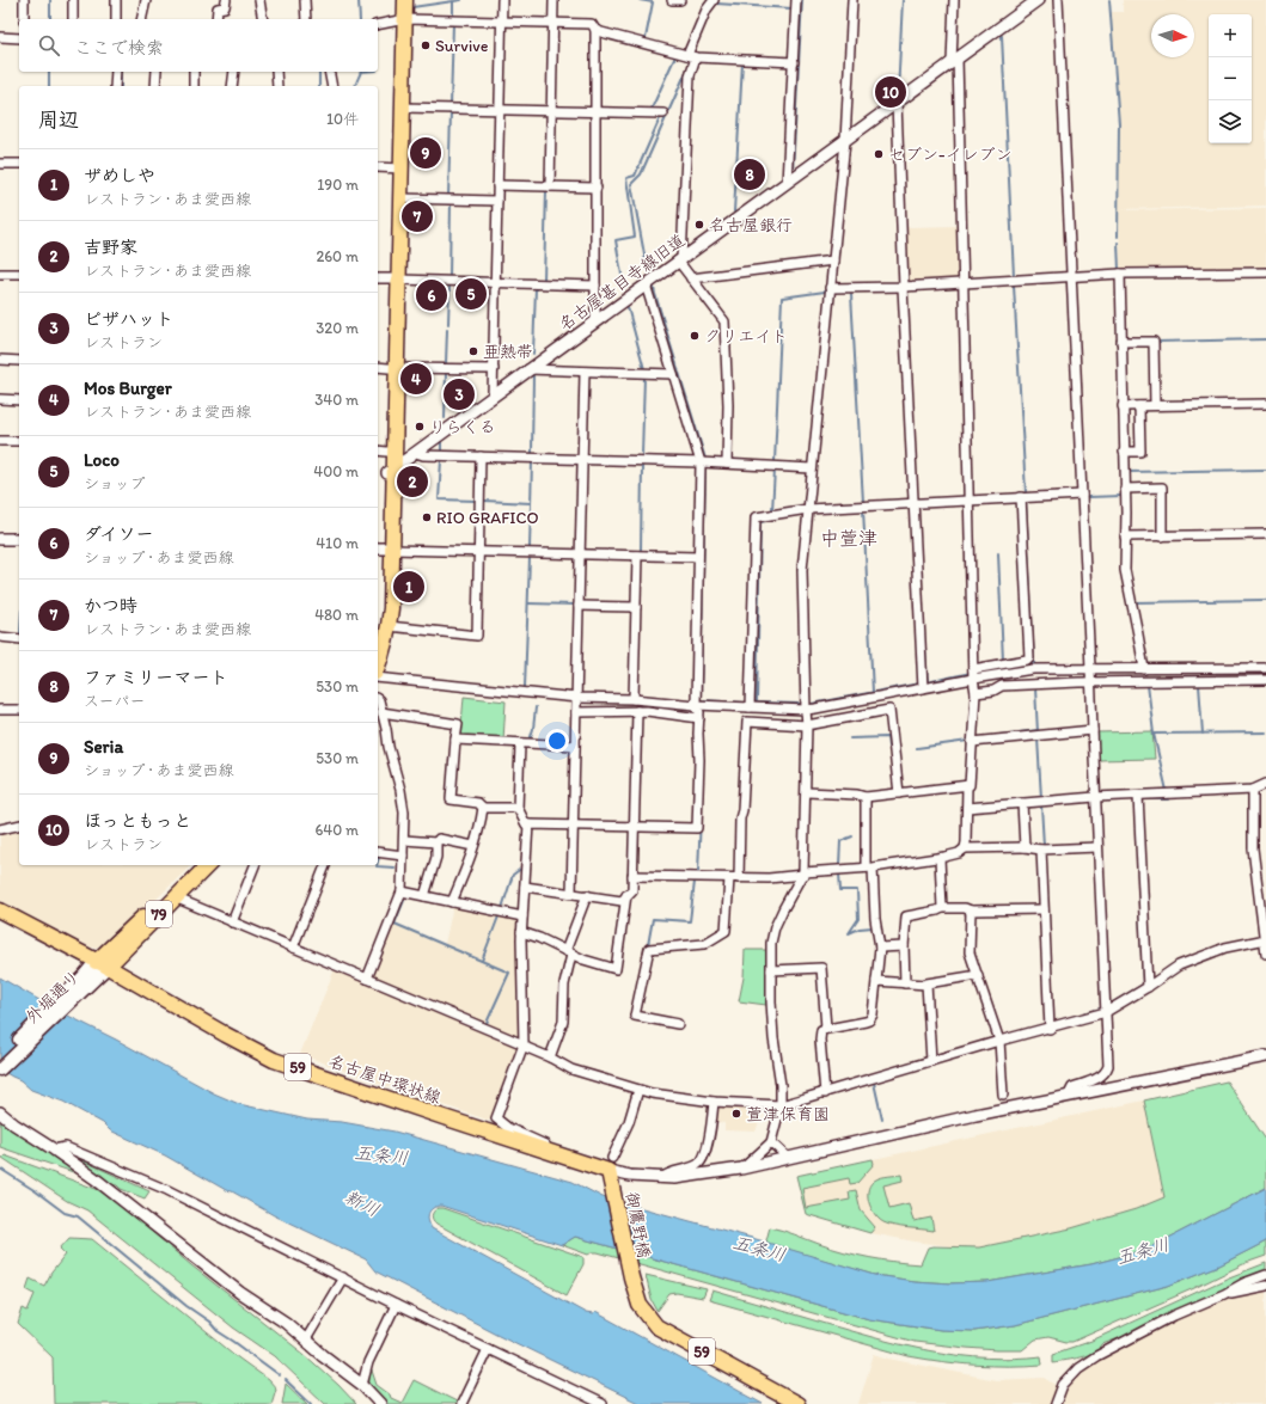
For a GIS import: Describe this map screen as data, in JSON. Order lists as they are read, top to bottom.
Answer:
{
  "streets": {
    "main road": [
      "79",
      "外堀通り",
      "59",
      "名古屋中環状線",
      "御鷹野橋"
    ],
    "street": ["名古屋甚目寺線旧道"]
  },
  "crossings": [
    ["79", "外堀通り"],
    ["79", "名古屋中環状線"],
    ["外堀通り", "名古屋中環状線"],
    ["名古屋中環状線", "御鷹野橋"]
  ],
  "districts": ["中萱津"],
  "water": ["五条川", "新川"],
  "places": [
    "Survive",
    "セブン-イレブン",
    "名古屋銀行",
    "クリエイト",
    "亜熱帯",
    "りらくる",
    "RIO GRAFICO",
    "萱津保育園"
  ],
  "north": "right",
  "page": {
    "map_buttons": ["+", "−"],
    "search": "ここで検索",
    "pins": [
      "10",
      "9",
      "8",
      "7",
      "5",
      "6",
      "4",
      "3",
      "2",
      "1"
    ],
    "heading": ["周辺", "10件"],
    "list": [
      {
        "mark": "1",
        "name": "ザめしや",
        "note": "レストラン · あま愛西線",
        "value": "190 m"
      },
      {
        "mark": "2",
        "name": "吉野家",
        "note": "レストラン · あま愛西線",
        "value": "260 m"
      },
      {
        "mark": "3",
        "name": "ピザハット",
        "note": "レストラン",
        "value": "320 m"
      },
      {
        "mark": "4",
        "name": "Mos Burger",
        "note": "レストラン · あま愛西線",
        "value": "340 m"
      },
      {
        "mark": "5",
        "name": "Loco",
        "note": "ショップ",
        "value": "400 m"
      },
      {
        "mark": "6",
        "name": "ダイソー",
        "note": "ショップ · あま愛西線",
        "value": "410 m"
      },
      {
        "mark": "7",
        "name": "かつ時",
        "note": "レストラン · あま愛西線",
        "value": "480 m"
      },
      {
        "mark": "8",
        "name": "ファミリーマート",
        "note": "スーパー",
        "value": "530 m"
      },
      {
        "mark": "9",
        "name": "Seria",
        "note": "ショップ · あま愛西線",
        "value": "530 m"
      },
      {
        "mark": "10",
        "name": "ほっともっと",
        "note": "レストラン",
        "value": "640 m"
      }
    ]
  }
}
